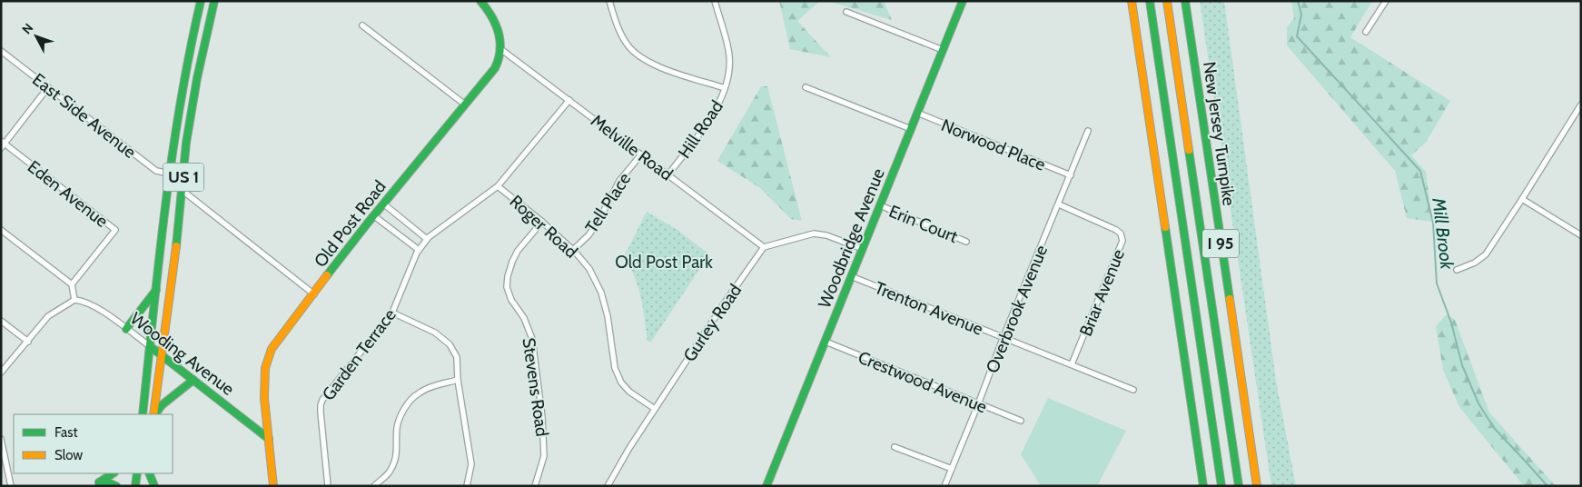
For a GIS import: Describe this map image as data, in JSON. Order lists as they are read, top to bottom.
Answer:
{
  "streets": {
    "main road": [
      "New Jersey Turnpike",
      "US 1",
      "Old Post Road",
      "Woodbridge Avenue",
      "I 95",
      "Wooding Avenue"
    ],
    "street": [
      "East Side Avenue",
      "Hill Road",
      "Norwood Place",
      "Melville Road",
      "Eden Avenue",
      "Tell Place",
      "Erin Court",
      "Roger Road",
      "Briar Avenue",
      "Trenton Avenue",
      "Overbrook Avenue",
      "Gurley Road",
      "Garden Terrace",
      "Crestwood Avenue",
      "Stevens Road"
    ]
  },
  "crossings": [
    ["East Side Avenue", "US 1"],
    ["Hill Road", "Melville Road"],
    ["Norwood Place", "Woodbridge Avenue"],
    ["Norwood Place", "Overbrook Avenue"],
    ["Melville Road", "Tell Place"],
    ["Melville Road", "Old Post Road"],
    ["Melville Road", "Gurley Road"],
    ["Melville Road", "Garden Terrace"],
    ["US 1", "Wooding Avenue"],
    ["Tell Place", "Roger Road"],
    ["Old Post Road", "Wooding Avenue"],
    ["Erin Court", "Woodbridge Avenue"],
    ["Roger Road", "Gurley Road"],
    ["Roger Road", "Garden Terrace"],
    ["Roger Road", "Stevens Road"],
    ["Woodbridge Avenue", "Trenton Avenue"],
    ["Woodbridge Avenue", "Crestwood Avenue"],
    ["Briar Avenue", "Trenton Avenue"],
    ["Briar Avenue", "Overbrook Avenue"],
    ["Trenton Avenue", "Overbrook Avenue"],
    ["Overbrook Avenue", "Crestwood Avenue"]
  ],
  "water": ["Mill Brook"],
  "parks": ["Old Post Park"],
  "legend": ["Fast", "Slow"],
  "north": "top left"
}
